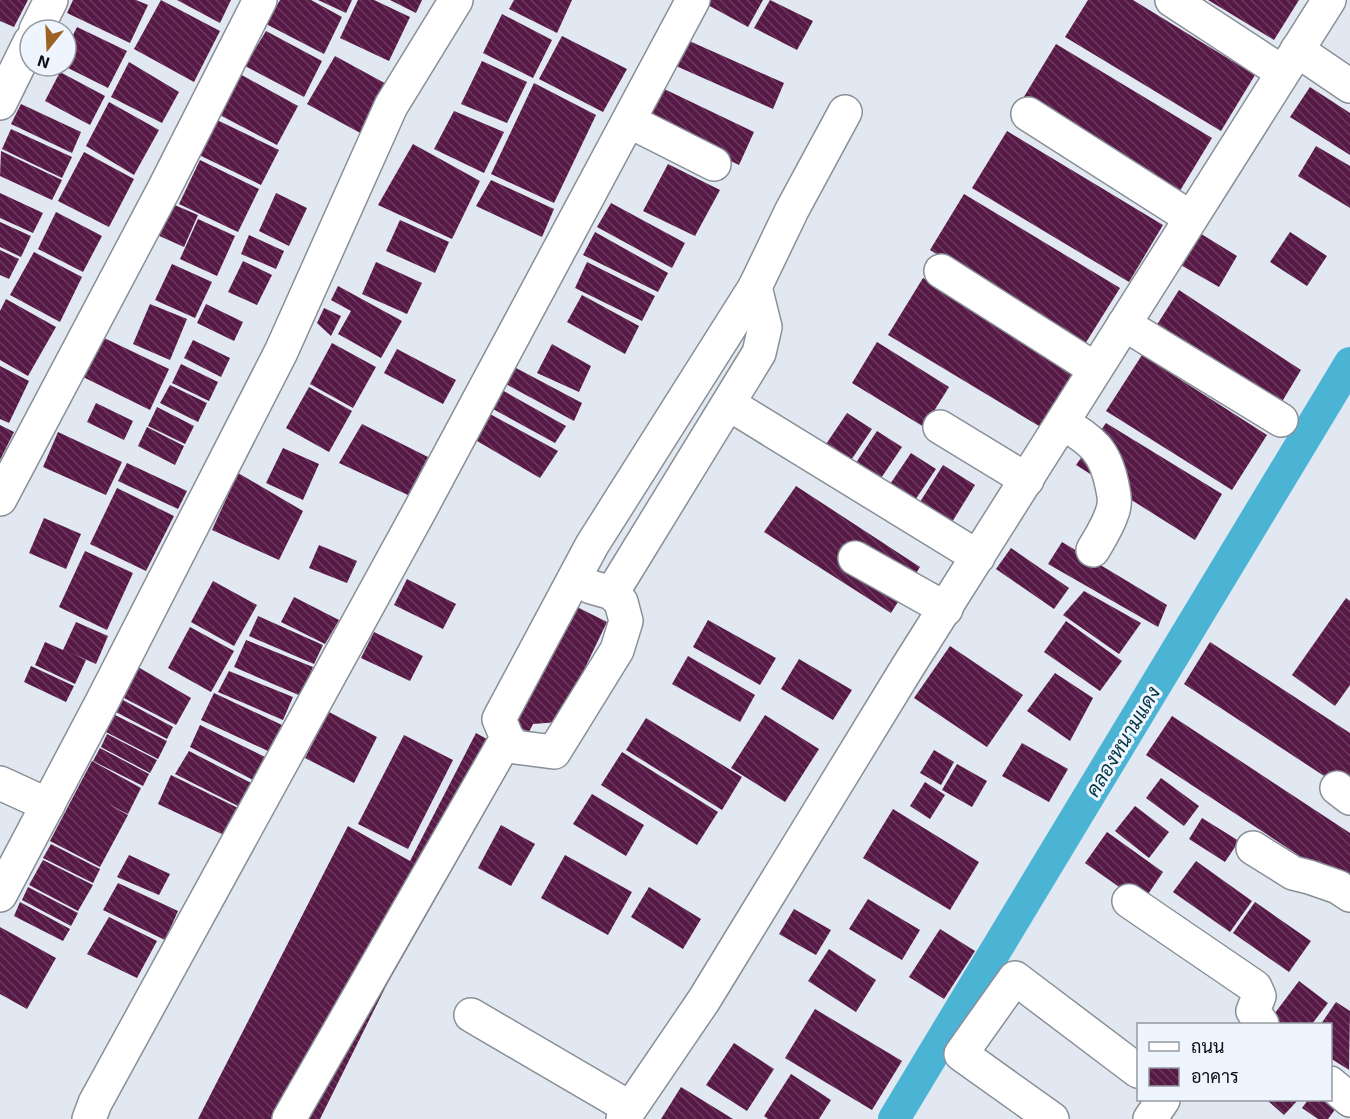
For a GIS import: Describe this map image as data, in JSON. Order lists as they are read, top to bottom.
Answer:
{
  "water": ["คลองหนามแดง"],
  "legend": ["ถนน", "อาคาร"],
  "north": "bottom"
}
